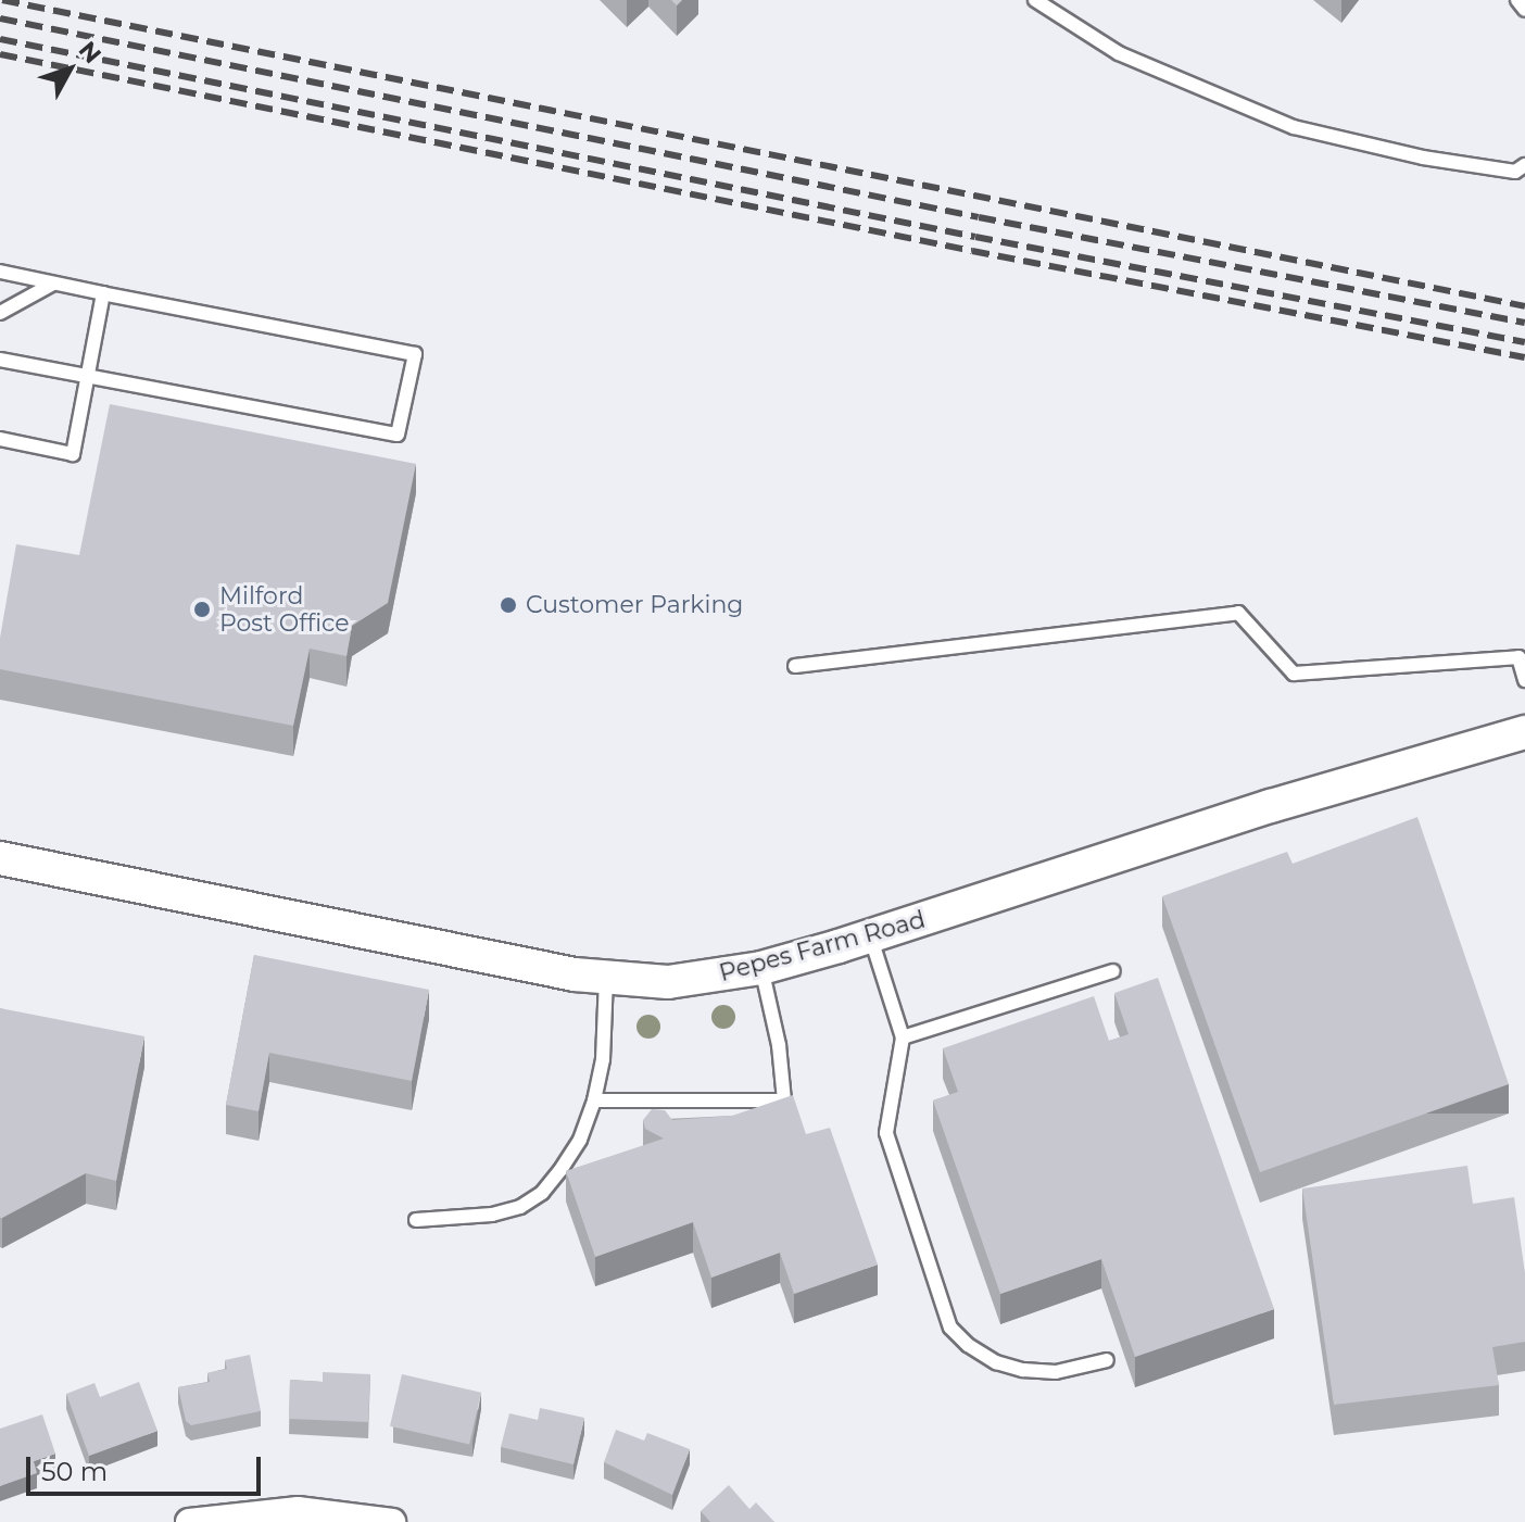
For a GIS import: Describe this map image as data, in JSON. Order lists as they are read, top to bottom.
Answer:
{
  "streets": {
    "street": ["Pepes Farm Road"]
  },
  "places": ["Customer Parking", "Milford Post Office"],
  "scale_bar": "50 m",
  "north": "top right"
}
